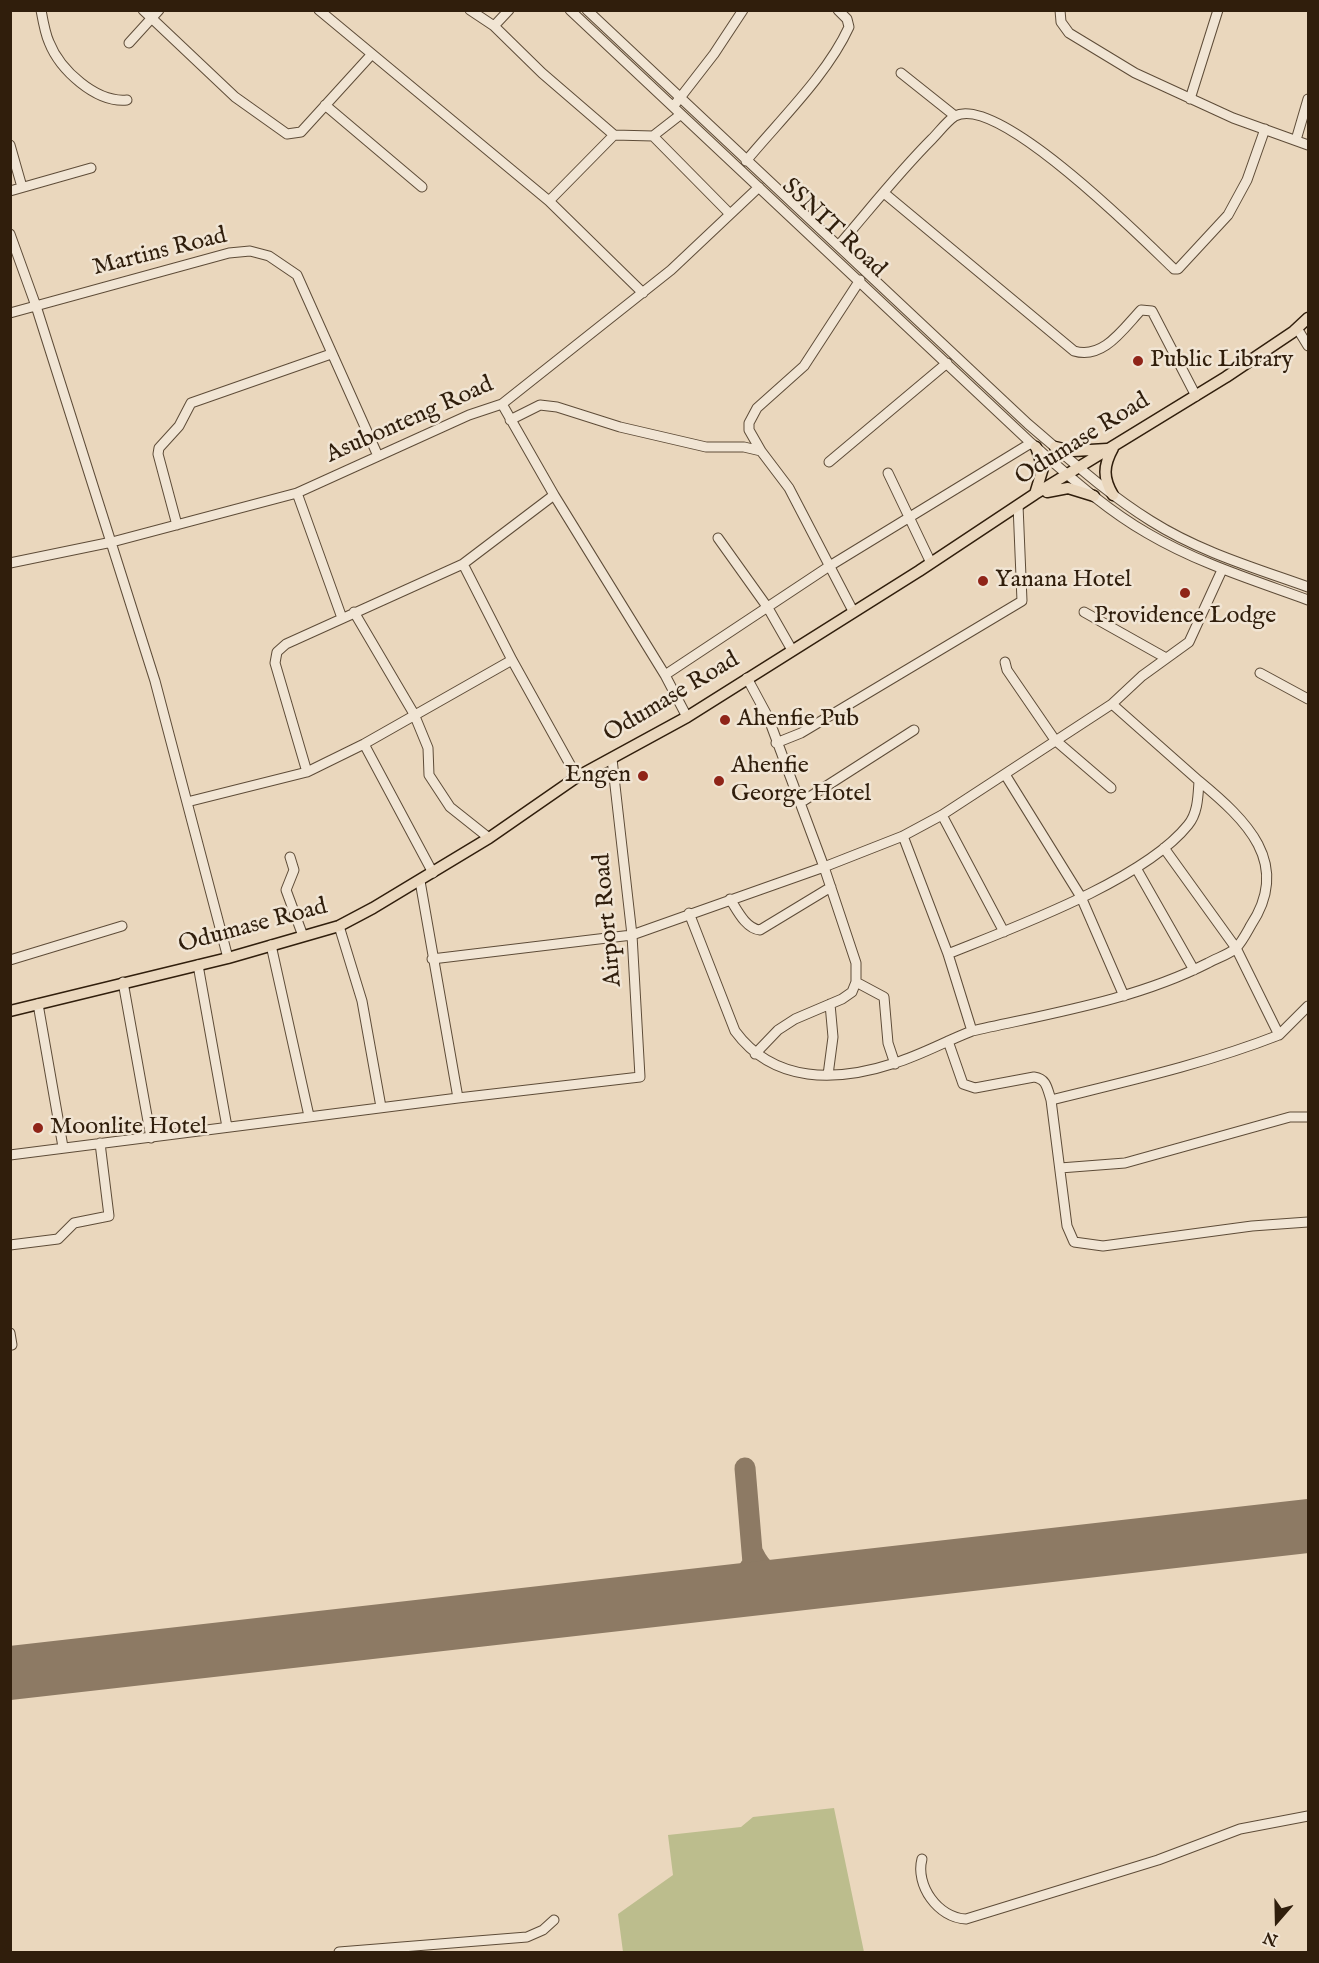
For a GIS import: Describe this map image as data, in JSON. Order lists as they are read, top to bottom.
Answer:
{
  "streets": {
    "main road": ["Odumase Road"],
    "street": [
      "SSNIT Road",
      "Martins Road",
      "Asubonteng Road",
      "Airport Road"
    ]
  },
  "crossings": [
    ["SSNIT Road", "Asubonteng Road"],
    ["SSNIT Road", "Odumase Road"],
    ["Martins Road", "Asubonteng Road"],
    ["Odumase Road", "Airport Road"]
  ],
  "places": [
    "Public Library",
    "Yanana Hotel",
    "Providence Lodge",
    "Ahenfie Pub",
    "Engen",
    "Ahenfie George Hotel",
    "Moonlite Hotel"
  ],
  "north": "bottom"
}
